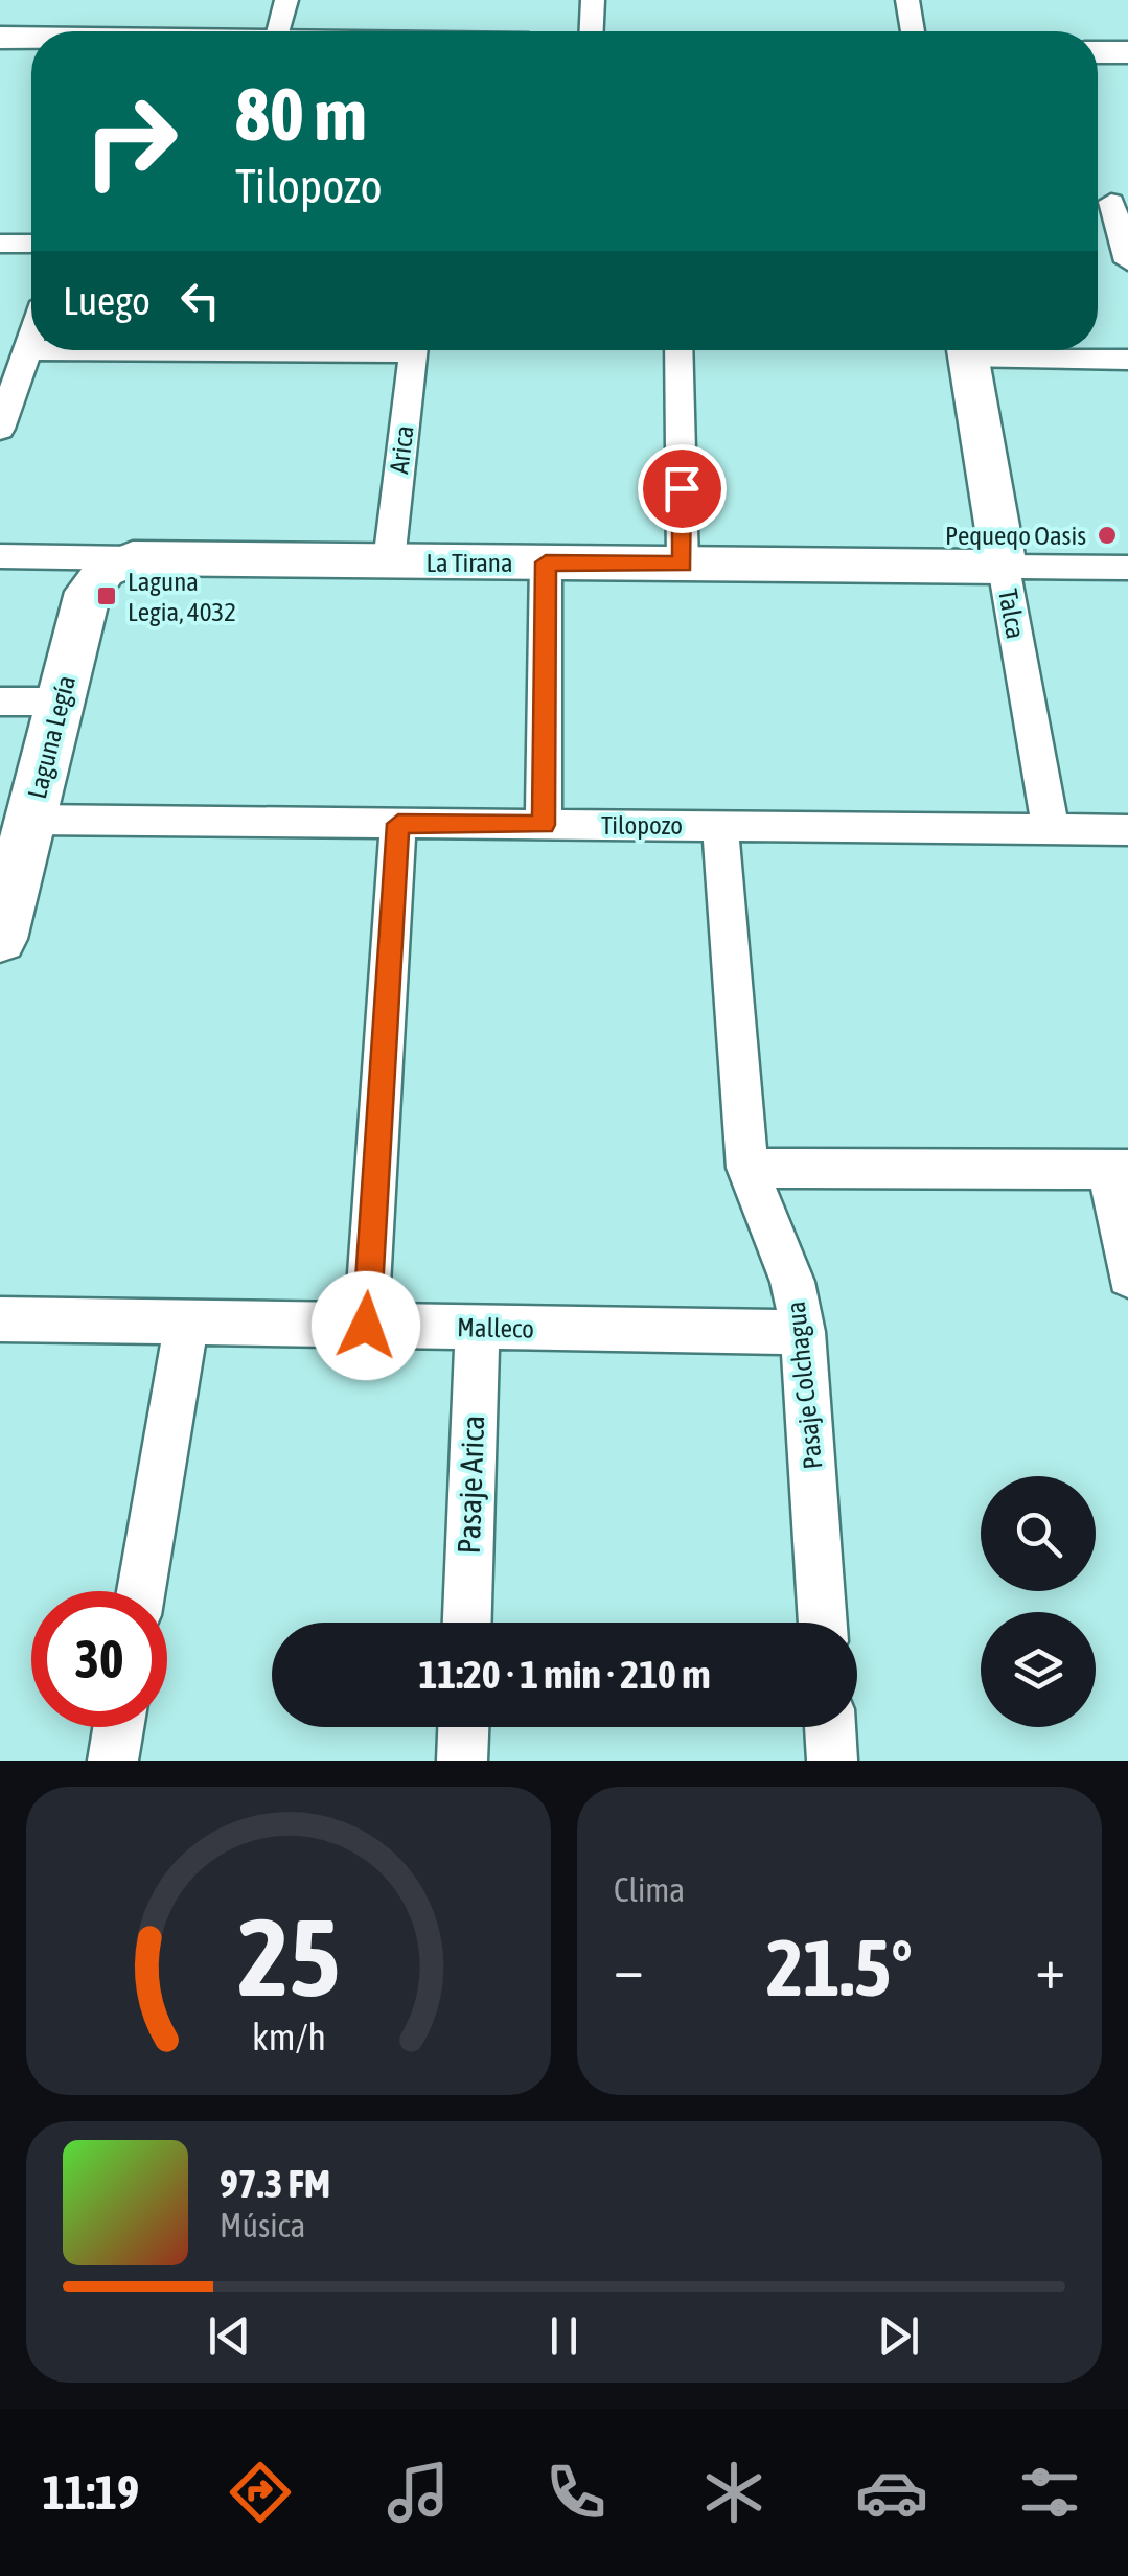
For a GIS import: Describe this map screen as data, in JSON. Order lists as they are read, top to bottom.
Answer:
{
  "streets": {
    "street": [
      "Arica",
      "La Tirana",
      "Talca",
      "Laguna Legía",
      "Tilopozo",
      "Malleco",
      "Pasaje Colchagua",
      "Pasaje Arica"
    ]
  },
  "crossings": [
    ["Arica", "La Tirana"],
    ["La Tirana", "Talca"],
    ["La Tirana", "Laguna Legía"],
    ["Talca", "Tilopozo"],
    ["Laguna Legía", "Tilopozo"],
    ["Tilopozo", "Pasaje Colchagua"],
    ["Malleco", "Pasaje Colchagua"],
    ["Malleco", "Pasaje Arica"]
  ],
  "places": {
    "other": ["Pequeqo Oasis"],
    "transit": ["Laguna Legia, 4032"]
  },
  "page": {
    "turn": ["80 m", "Tilopozo"],
    "then": "Luego",
    "limit": "30",
    "trip": "11:20 · 1 min · 210 m",
    "tile": "Clima",
    "heat": ["−", "21.5°", "+"],
    "song": ["97.3 FM", "Música"],
    "tabs": "11:19",
    "gauge": ["25", "km/h"]
  }
}
